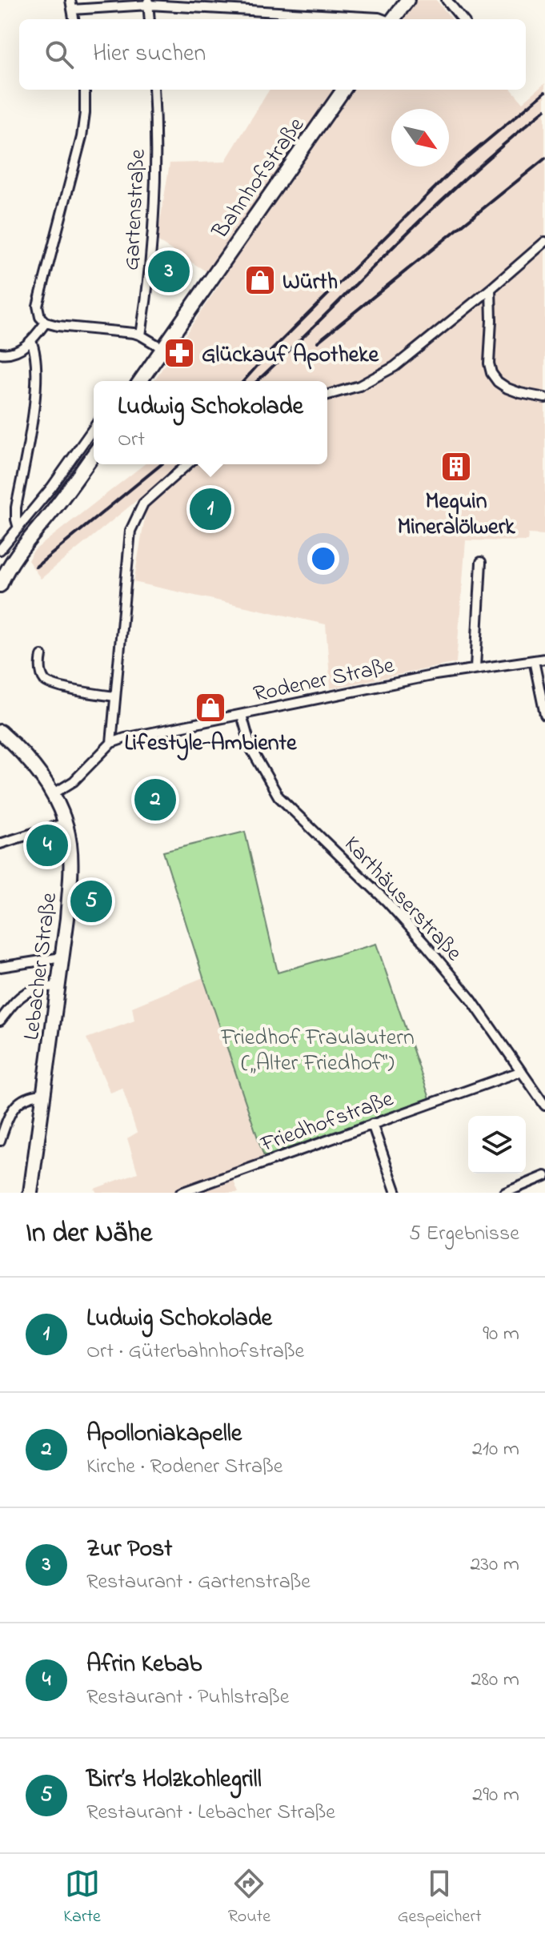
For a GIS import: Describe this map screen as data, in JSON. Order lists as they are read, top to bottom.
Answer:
{
  "streets": {
    "main road": ["Bahnhofstraße", "Lebacher Straße"],
    "street": [
      "Gartenstraße",
      "Rodener Straße",
      "Karthäuserstraße",
      "Friedhofstraße"
    ]
  },
  "crossings": [
    ["Rodener Straße", "Karthäuserstraße"],
    ["Karthäuserstraße", "Friedhofstraße"]
  ],
  "parks": ["Friedhof Fraulautern („Alter Friedhof“)"],
  "places": {
    "shop": ["Würth", "Lifestyle-Ambiente"],
    "pharmacy": ["Glückauf Apotheke"],
    "building": ["Meguin Mineralölwerk"]
  },
  "north": "bottom right",
  "page": {
    "search": "Hier suchen",
    "pins": [
      "3",
      "1",
      "2",
      "4",
      "5"
    ],
    "popup": ["Ludwig Schokolade", "Ort"],
    "heading": ["In der Nähe", "5 Ergebnisse"],
    "list": [
      {
        "mark": "1",
        "name": "Ludwig Schokolade",
        "note": "Ort · Güterbahnhofstraße",
        "value": "90 m"
      },
      {
        "mark": "2",
        "name": "Apolloniakapelle",
        "note": "Kirche · Rodener Straße",
        "value": "210 m"
      },
      {
        "mark": "3",
        "name": "Zur Post",
        "note": "Restaurant · Gartenstraße",
        "value": "230 m"
      },
      {
        "mark": "4",
        "name": "Afrin Kebab",
        "note": "Restaurant · Puhlstraße",
        "value": "280 m"
      },
      {
        "mark": "5",
        "name": "Birr’s Holzkohlegrill",
        "note": "Restaurant · Lebacher Straße",
        "value": "290 m"
      }
    ],
    "nav": ["Karte", "Route", "Gespeichert"]
  }
}
